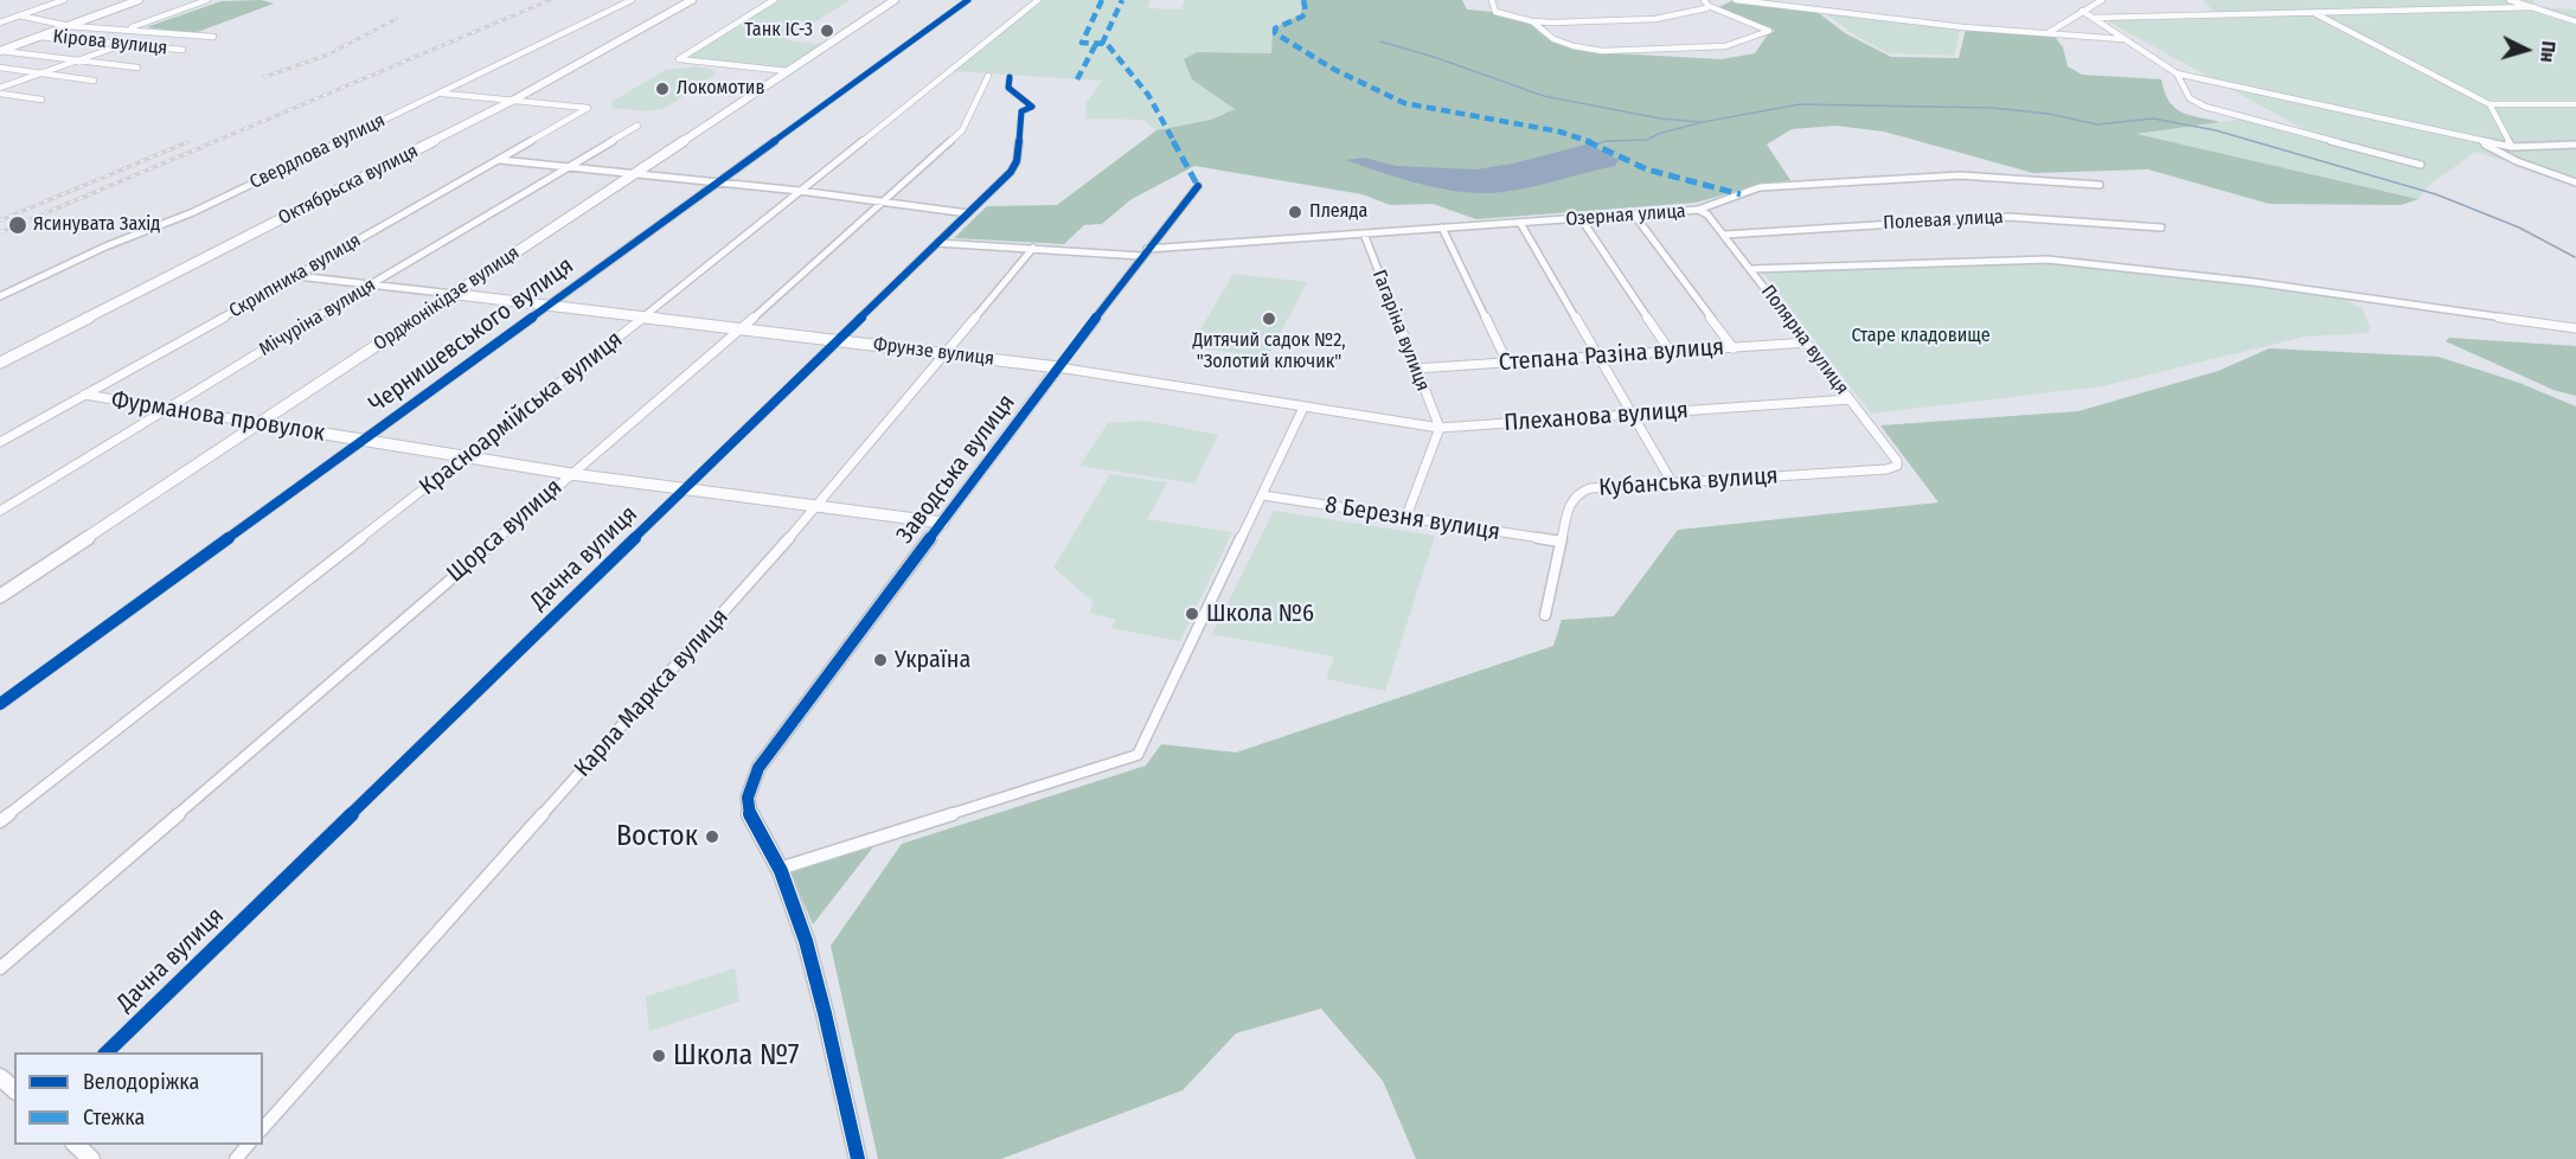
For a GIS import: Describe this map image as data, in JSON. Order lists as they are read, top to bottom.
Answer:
{
  "streets": {
    "main road": [
      "Октябрьска вулиця",
      "Орджонікідзе вулиця",
      "Фрунзе вулиця",
      "Фурманова провулок",
      "Заводська вулиця"
    ],
    "street": [
      "Кірова вулиця",
      "Свердлова вулиця",
      "Озерная улица",
      "Полевая улица",
      "Скрипника вулиця",
      "Мічуріна вулиця",
      "Гагаріна вулиця",
      "Чернишевського вулиця",
      "Полярна вулиця",
      "Степана Разіна вулиця",
      "Красноармійська вулиця",
      "Плеханова вулиця",
      "Кубанська вулиця",
      "8 Березня вулиця",
      "Щорса вулиця",
      "Дачна вулиця",
      "Карла Маркса вулиця"
    ]
  },
  "crossings": [
    ["Октябрьска вулиця", "Скрипника вулиця"],
    ["Озерная улица", "Гагаріна вулиця"],
    ["Озерная улица", "Полярна вулиця"],
    ["Озерная улица", "Заводська вулиця"],
    ["Полевая улица", "Полярна вулиця"],
    ["Скрипника вулиця", "Фрунзе вулиця"],
    ["Скрипника вулиця", "Фурманова провулок"],
    ["Орджонікідзе вулиця", "Фрунзе вулиця"],
    ["Орджонікідзе вулиця", "Фурманова провулок"],
    ["Мічуріна вулиця", "Фрунзе вулиця"],
    ["Мічуріна вулиця", "Фурманова провулок"],
    ["Гагаріна вулиця", "Фрунзе вулиця"],
    ["Гагаріна вулиця", "Степана Разіна вулиця"],
    ["Гагаріна вулиця", "Плеханова вулиця"],
    ["Чернишевського вулиця", "Фрунзе вулиця"],
    ["Чернишевського вулиця", "Фурманова провулок"],
    ["Полярна вулиця", "Степана Разіна вулиця"],
    ["Полярна вулиця", "Плеханова вулиця"],
    ["Полярна вулиця", "Кубанська вулиця"],
    ["Фрунзе вулиця", "Красноармійська вулиця"],
    ["Фрунзе вулиця", "Плеханова вулиця"],
    ["Фрунзе вулиця", "Заводська вулиця"],
    ["Фрунзе вулиця", "Щорса вулиця"],
    ["Фрунзе вулиця", "Дачна вулиця"],
    ["Фрунзе вулиця", "Карла Маркса вулиця"],
    ["Красноармійська вулиця", "Фурманова провулок"],
    ["Фурманова провулок", "Заводська вулиця"],
    ["Фурманова провулок", "Щорса вулиця"],
    ["Фурманова провулок", "Дачна вулиця"],
    ["Фурманова провулок", "Карла Маркса вулиця"],
    ["Кубанська вулиця", "8 Березня вулиця"]
  ],
  "parks": ["Старе кладовище"],
  "places": [
    "Танк ІС-3",
    "Локомотив",
    "Плеяда",
    "Ясинувата Захід",
    "Дитячий садок №2, \"Золотий ключик\"",
    "Школа №6",
    "Україна",
    "Восток",
    "Школа №7"
  ],
  "legend": ["Велодоріжка", "Стежка"],
  "north": "right"
}
